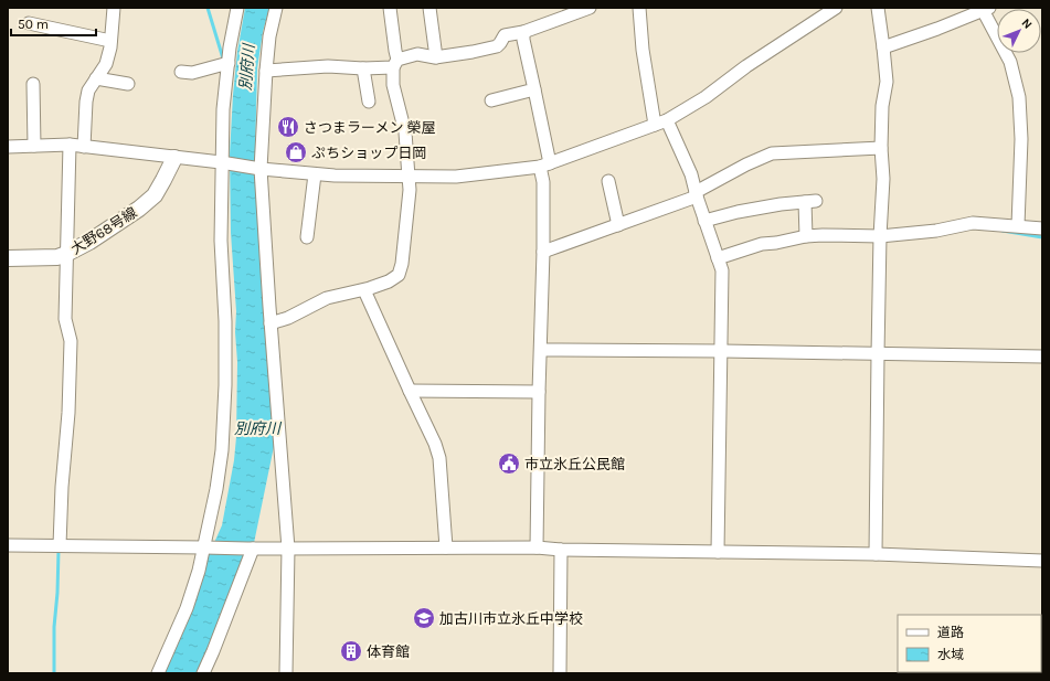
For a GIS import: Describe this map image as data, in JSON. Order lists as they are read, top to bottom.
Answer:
{
  "streets": {
    "street": ["大野68号線"]
  },
  "water": ["別府川"],
  "places": {
    "restaurant": ["さつまラーメン 榮屋"],
    "shop": ["ぷちショップ日岡"],
    "public building": ["市立氷丘公民館"],
    "school or university": ["加古川市立氷丘中学校"],
    "building": ["体育館"]
  },
  "legend": ["道路", "水域"],
  "scale_bar": "50 m",
  "north": "top right"
}
